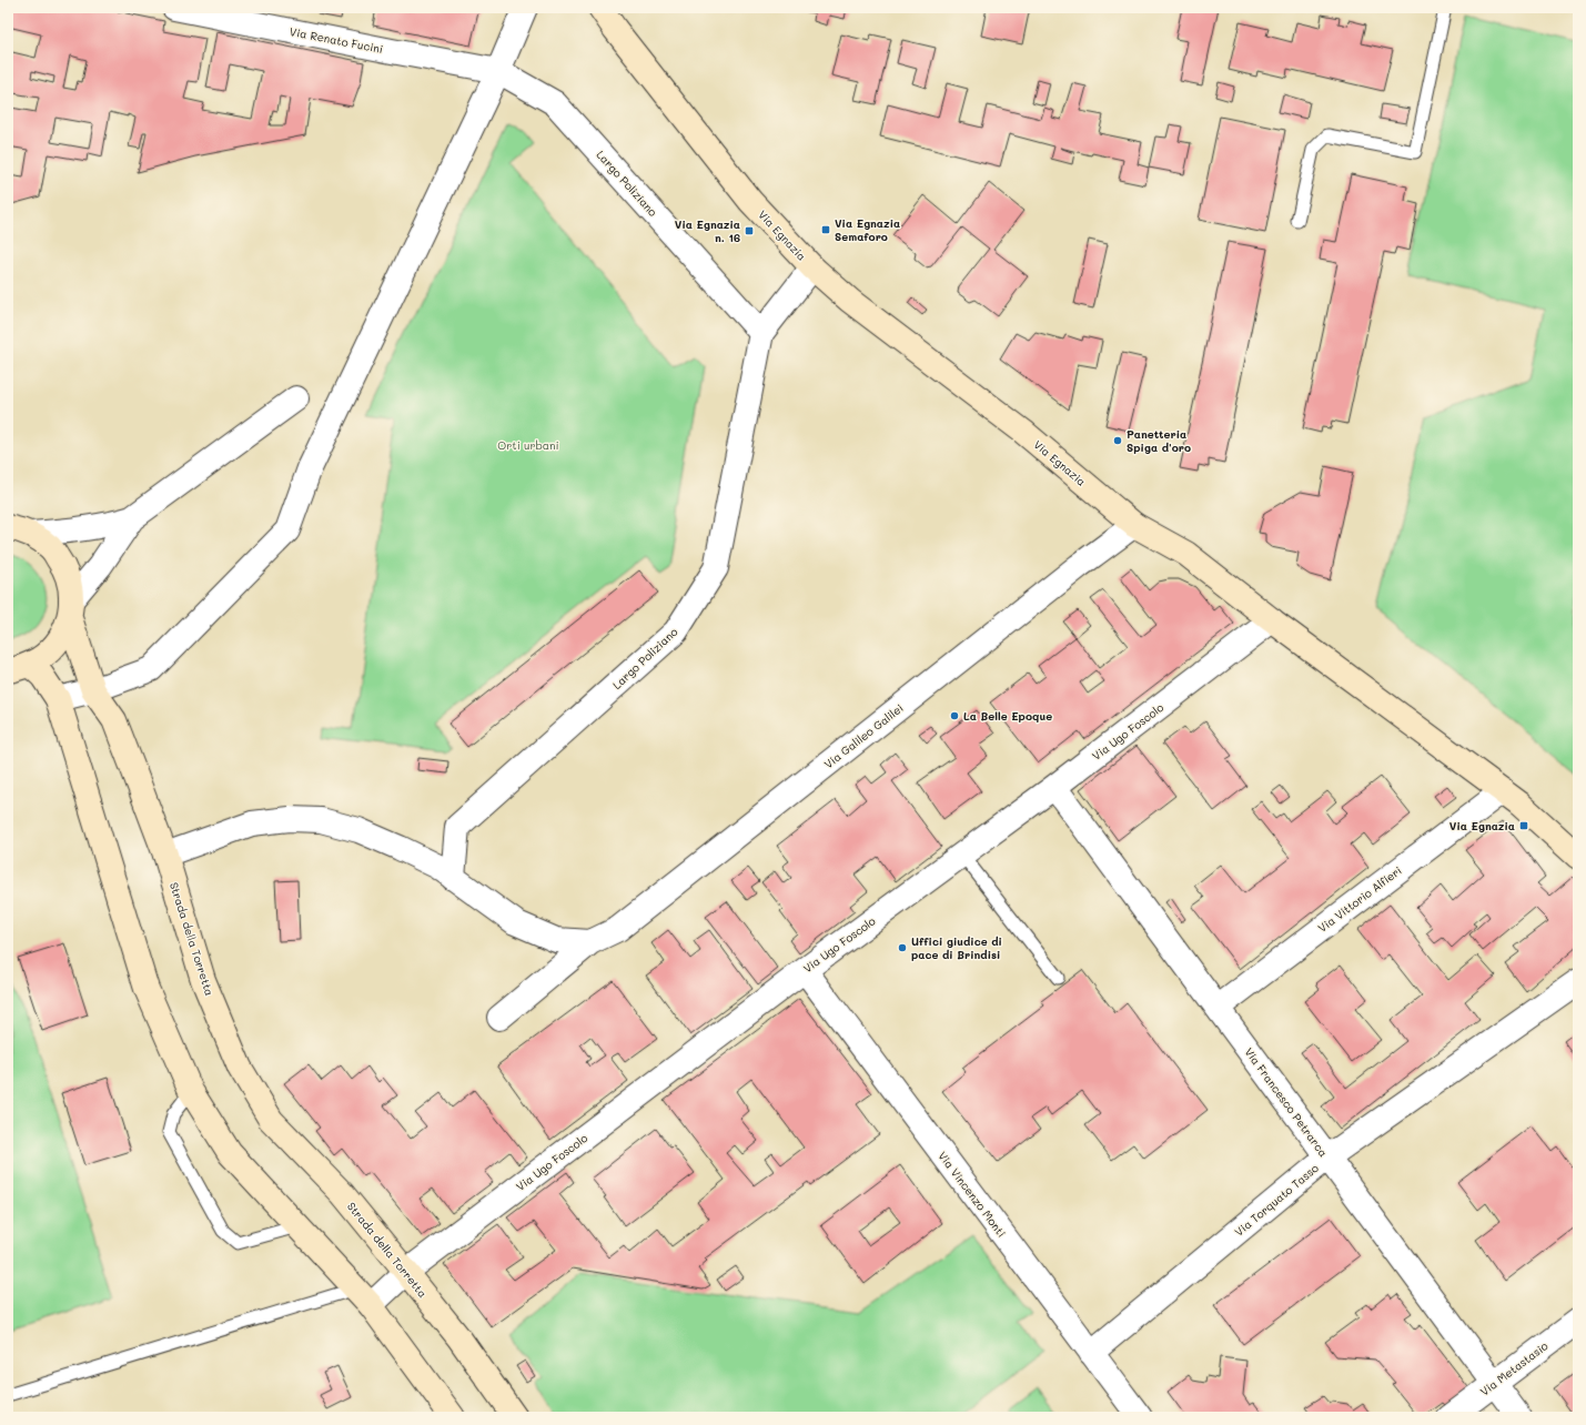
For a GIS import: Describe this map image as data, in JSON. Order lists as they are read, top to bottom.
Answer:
{
  "streets": {
    "street": [
      "Via Renato Fucini",
      "Largo Poliziano",
      "Via Egnazia",
      "Via Ugo Foscolo",
      "Via Galileo Galilei",
      "Via Vittorio Alfieri",
      "Strada della Torretta",
      "Via Francesco Petrarca",
      "Via Vincenzo Monti",
      "Via Torquato Tasso",
      "Via Metastasio"
    ]
  },
  "crossings": [
    ["Via Renato Fucini", "Largo Poliziano"],
    ["Largo Poliziano", "Via Egnazia"],
    ["Via Egnazia", "Via Ugo Foscolo"],
    ["Via Egnazia", "Via Galileo Galilei"],
    ["Via Egnazia", "Via Vittorio Alfieri"],
    ["Via Ugo Foscolo", "Strada della Torretta"],
    ["Via Ugo Foscolo", "Via Francesco Petrarca"],
    ["Via Ugo Foscolo", "Via Vincenzo Monti"],
    ["Via Vittorio Alfieri", "Via Francesco Petrarca"],
    ["Via Francesco Petrarca", "Via Torquato Tasso"],
    ["Via Francesco Petrarca", "Via Metastasio"],
    ["Via Vincenzo Monti", "Via Torquato Tasso"]
  ],
  "parks": ["Orti urbani"],
  "places": {
    "transit": ["Via Egnazia Semaforo", "Via Egnazia n. 16", "Via Egnazia"],
    "other": ["Panetteria Spiga d'oro", "La Belle Epoque", "Uffici giudice di pace di Brindisi"]
  }
}
